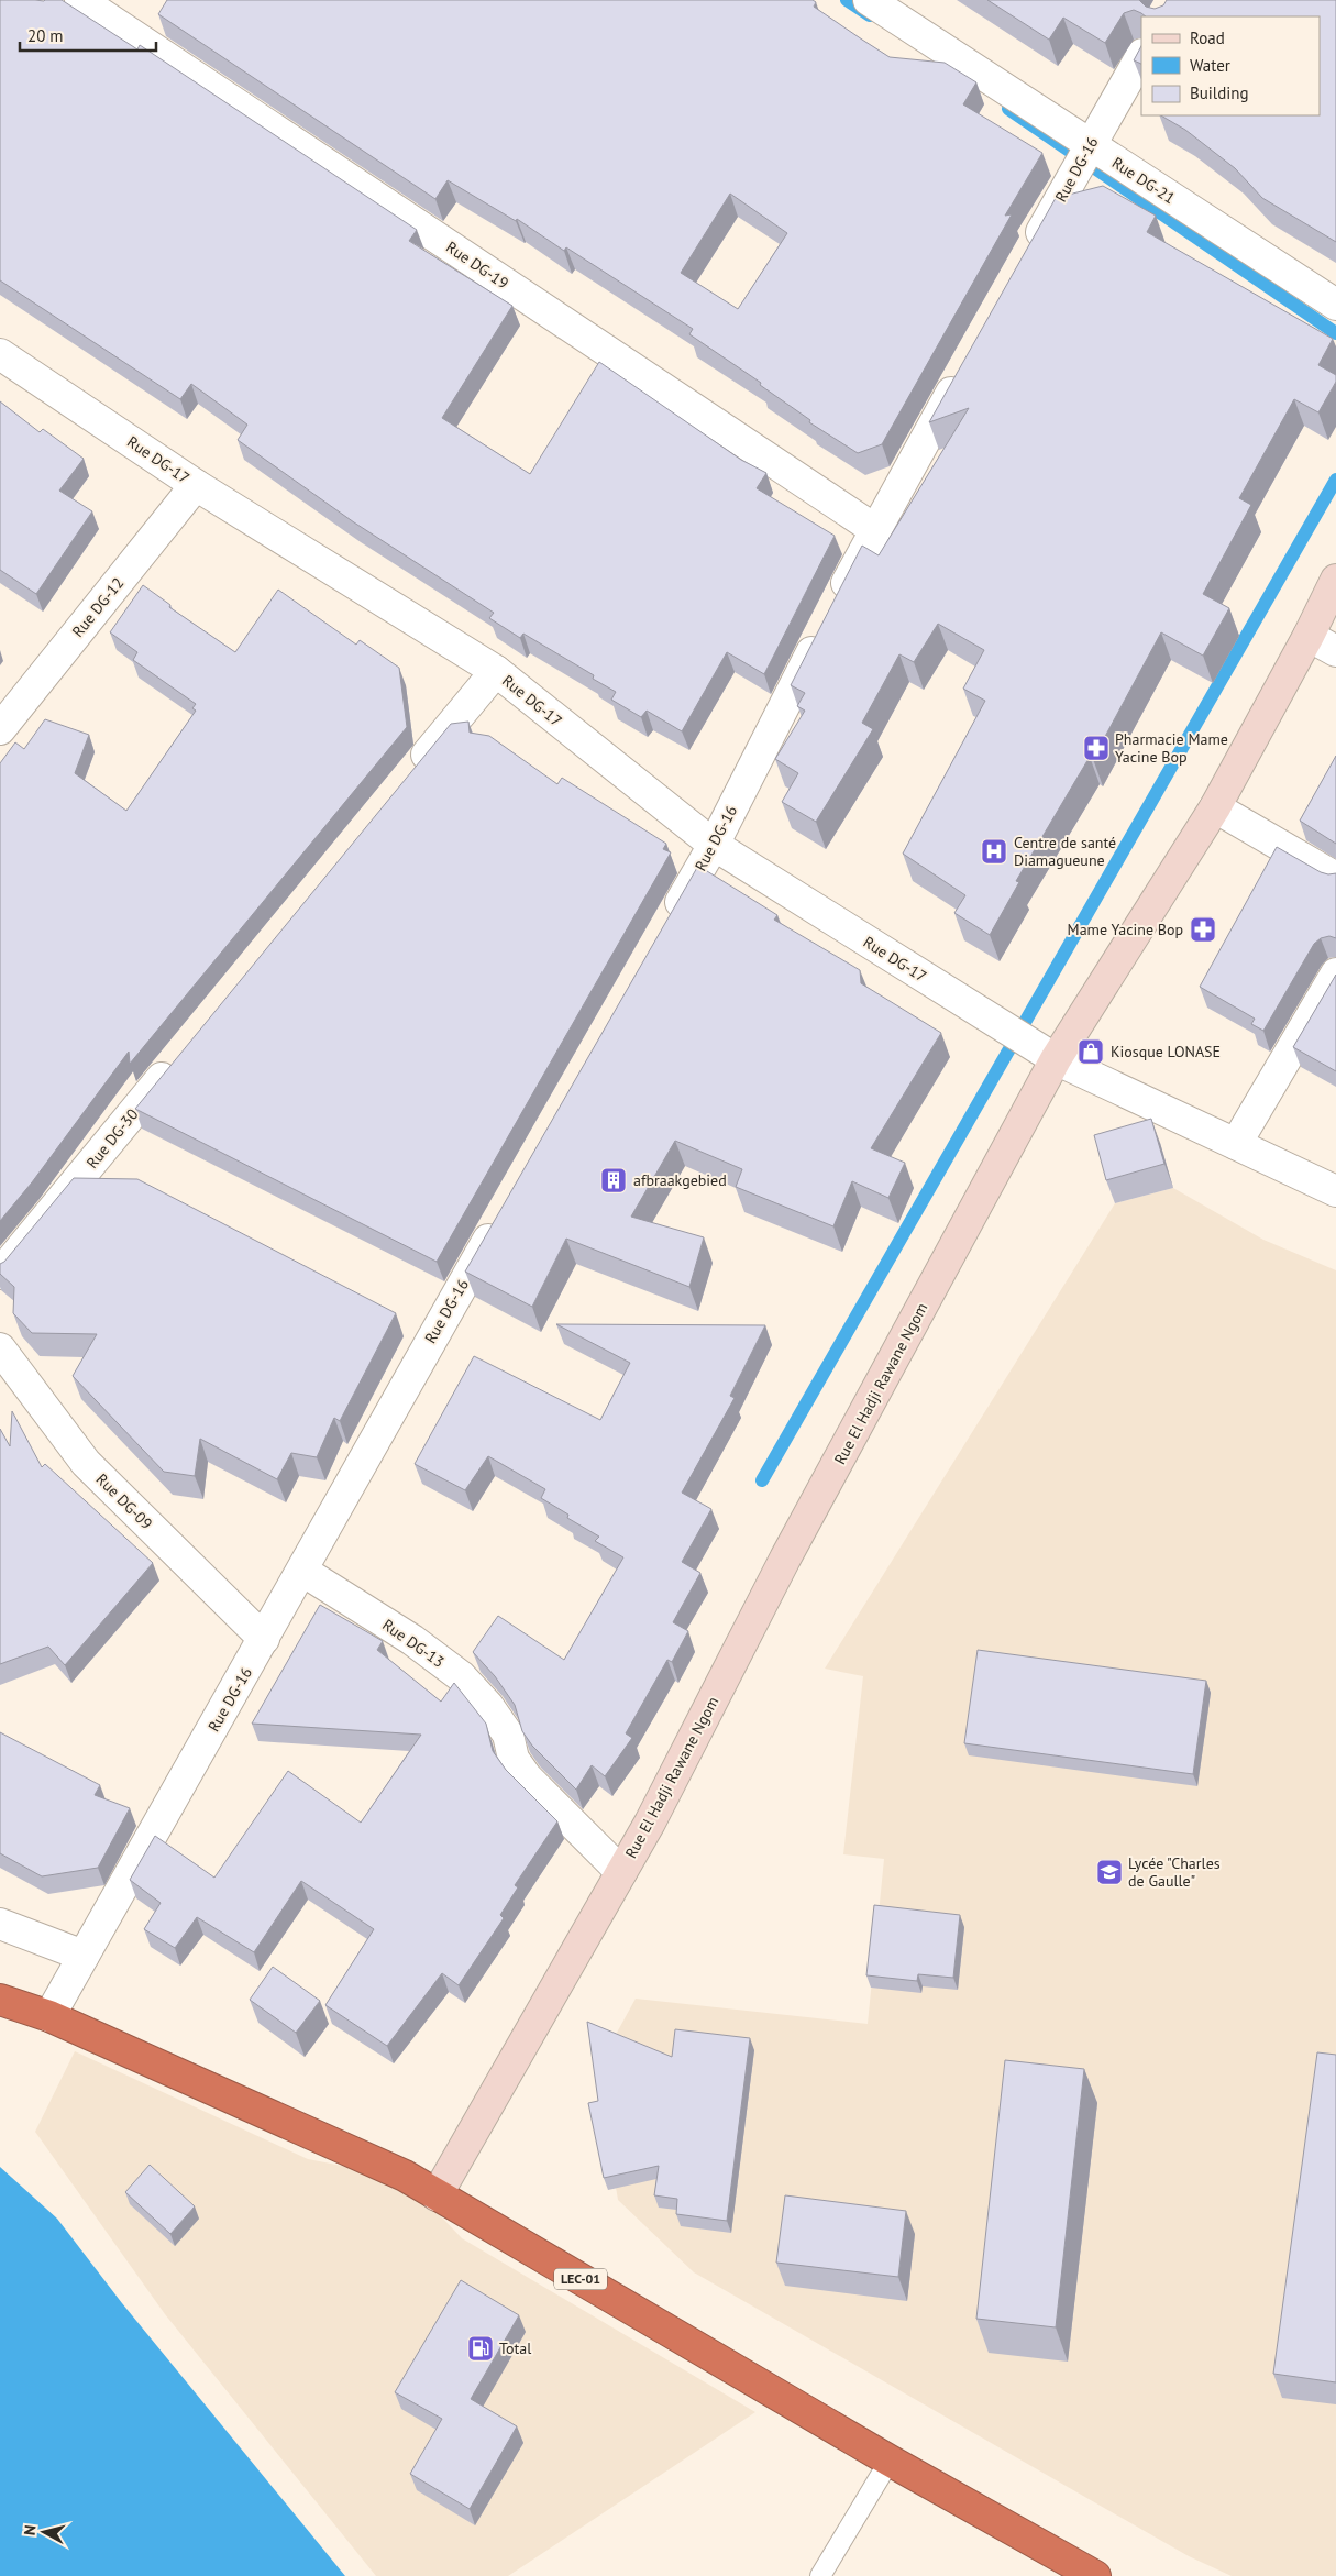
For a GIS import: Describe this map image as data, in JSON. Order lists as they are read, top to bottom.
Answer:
{
  "streets": {
    "highway": ["LEC-01"],
    "street": [
      "Rue DG-16",
      "Rue DG-21",
      "Rue DG-19",
      "Rue DG-17",
      "Rue DG-12",
      "Rue DG-30",
      "Rue El Hadji Rawane Ngom",
      "Rue DG-09",
      "Rue DG-13"
    ]
  },
  "crossings": [
    ["Rue DG-16", "Rue DG-21"],
    ["Rue DG-16", "Rue DG-19"],
    ["Rue DG-16", "Rue DG-17"],
    ["Rue DG-16", "Rue DG-09"],
    ["Rue DG-16", "Rue DG-13"],
    ["Rue DG-16", "LEC-01"],
    ["Rue DG-17", "Rue DG-12"],
    ["Rue DG-17", "Rue El Hadji Rawane Ngom"],
    ["Rue El Hadji Rawane Ngom", "Rue DG-13"],
    ["Rue El Hadji Rawane Ngom", "LEC-01"]
  ],
  "places": {
    "pharmacy": ["Pharmacie Mame Yacine Bop", "Mame Yacine Bop"],
    "hospital": ["Centre de santé Diamagueune"],
    "shop": ["Kiosque LONASE"],
    "building": ["afbraakgebied"],
    "school or university": ["Lycée \"Charles de Gaulle\""],
    "fuel station": ["Total"]
  },
  "legend": ["Road", "Water", "Building"],
  "scale_bar": "20 m",
  "north": "left"
}
